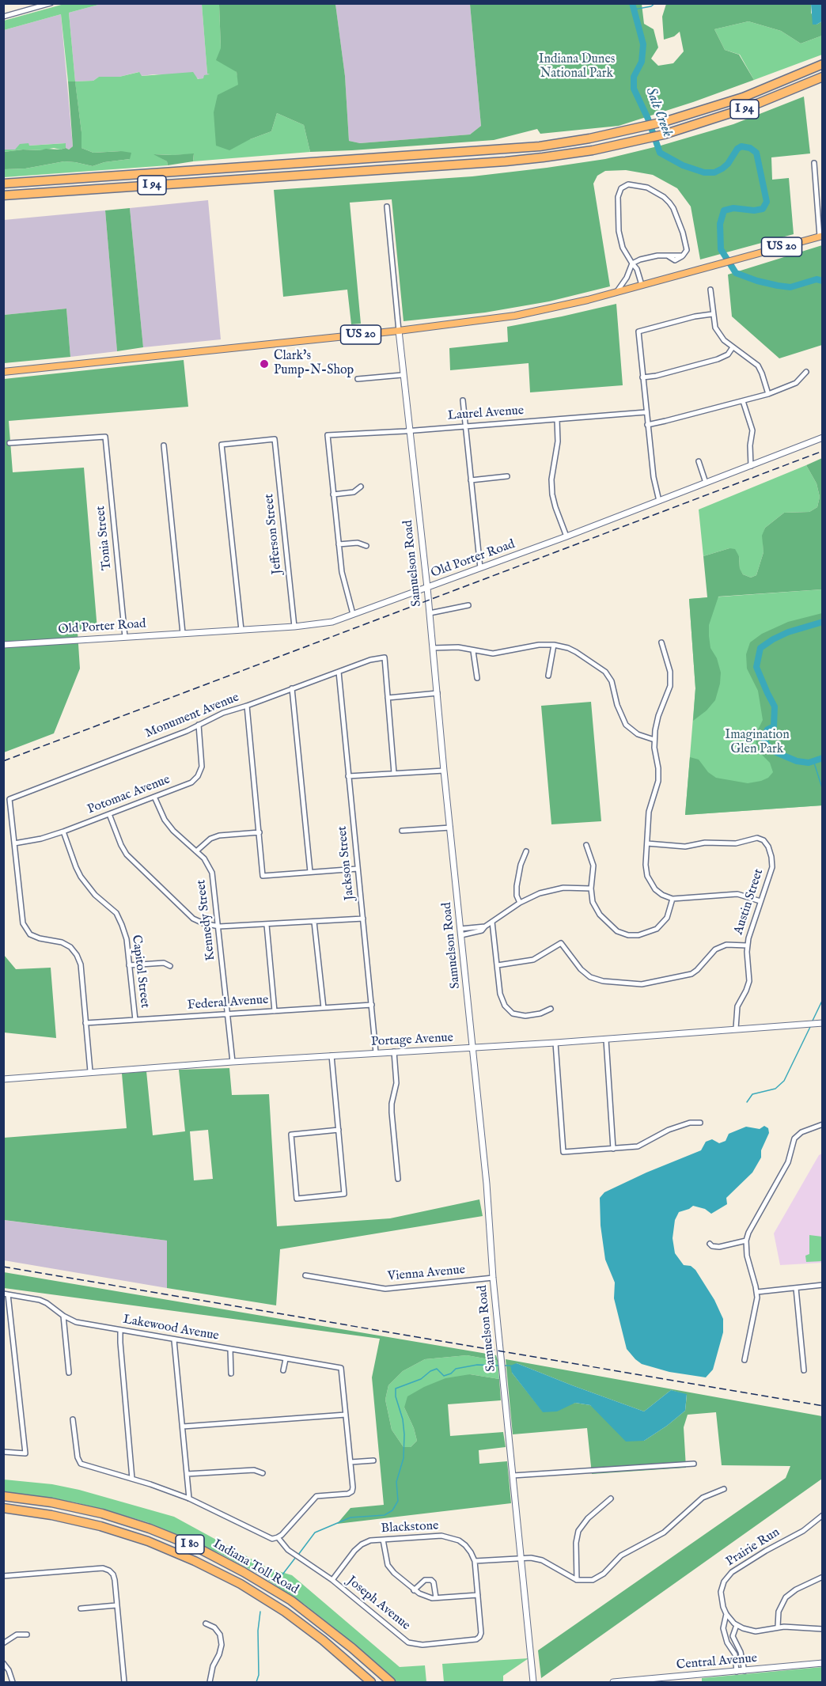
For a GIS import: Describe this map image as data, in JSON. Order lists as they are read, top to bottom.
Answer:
{
  "streets": {
    "highway": ["I 94", "I 80", "Indiana Toll Road"],
    "main road": ["US 20"],
    "street": [
      "Laurel Avenue",
      "Jefferson Street",
      "Tonia Street",
      "Old Porter Road",
      "Samuelson Road",
      "Monument Avenue",
      "Potomac Avenue",
      "Jackson Street",
      "Austin Street",
      "Kennedy Street",
      "Capitol Street",
      "Federal Avenue",
      "Portage Avenue",
      "Vienna Avenue",
      "Lakewood Avenue",
      "Blackstone",
      "Prairie Run",
      "Joseph Avenue",
      "Central Avenue"
    ]
  },
  "crossings": [
    ["US 20", "Samuelson Road"],
    ["Laurel Avenue", "Samuelson Road"],
    ["Jefferson Street", "Old Porter Road"],
    ["Tonia Street", "Old Porter Road"],
    ["Old Porter Road", "Samuelson Road"],
    ["Samuelson Road", "Portage Avenue"],
    ["Samuelson Road", "Vienna Avenue"],
    ["Monument Avenue", "Potomac Avenue"],
    ["Monument Avenue", "Jackson Street"],
    ["Potomac Avenue", "Kennedy Street"],
    ["Potomac Avenue", "Capitol Street"],
    ["Jackson Street", "Federal Avenue"],
    ["Jackson Street", "Portage Avenue"],
    ["Austin Street", "Portage Avenue"],
    ["Kennedy Street", "Federal Avenue"],
    ["Kennedy Street", "Portage Avenue"],
    ["Capitol Street", "Federal Avenue"],
    ["Blackstone", "Joseph Avenue"]
  ],
  "water": ["Salt Creek"],
  "parks": ["Indiana Dunes National Park", "Imagination Glen Park"],
  "places": ["Clark's Pump-N-Shop"]
}
